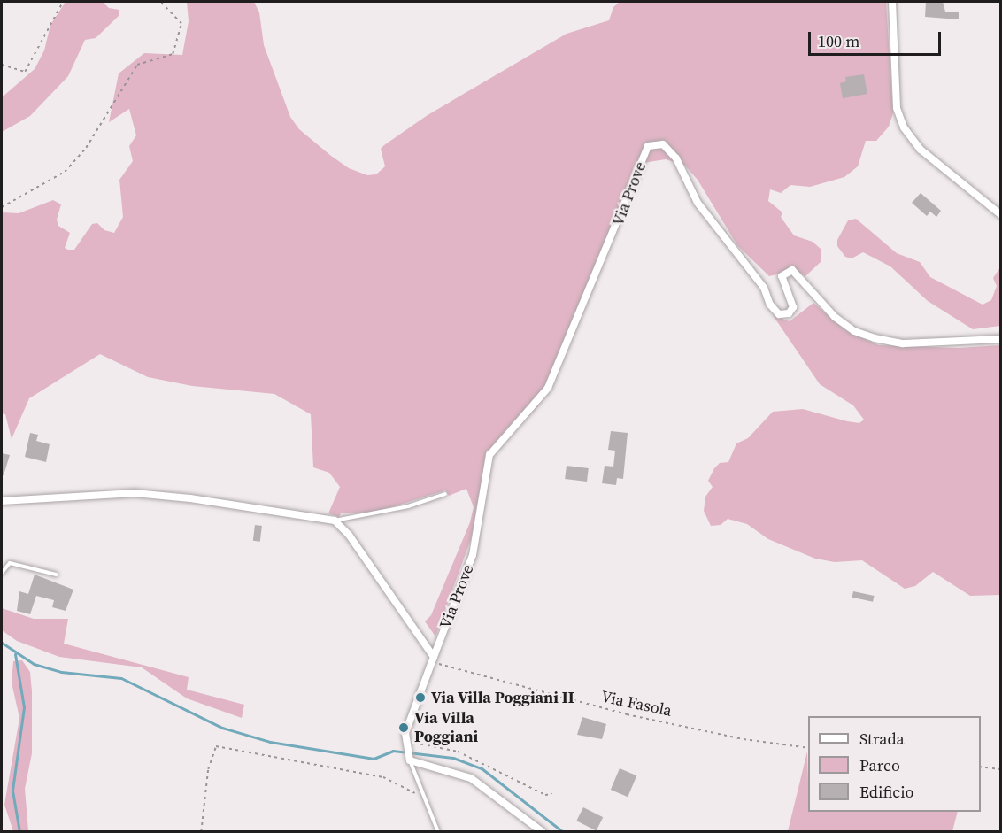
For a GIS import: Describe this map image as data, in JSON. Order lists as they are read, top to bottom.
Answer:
{
  "streets": {
    "street": ["Via Prove"],
    "path": ["Via Fasola"]
  },
  "crossings": [
    ["Via Prove", "Via Fasola"]
  ],
  "places": ["Via Villa Poggiani II", "Via Villa Poggiani"],
  "legend": ["Strada", "Parco", "Edificio"],
  "scale_bar": "100 m"
}
